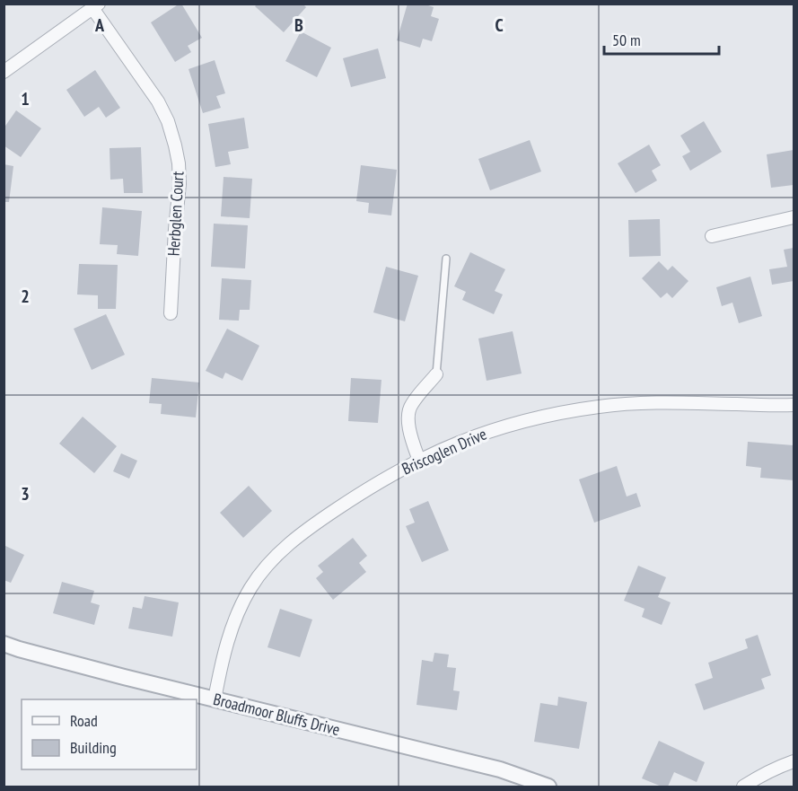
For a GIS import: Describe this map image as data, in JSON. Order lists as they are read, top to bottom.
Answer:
{
  "streets": {
    "street": ["Herbglen Court", "Briscoglen Drive", "Broadmoor Bluffs Drive"]
  },
  "crossings": [
    ["Briscoglen Drive", "Broadmoor Bluffs Drive"]
  ],
  "legend": ["Road", "Building"],
  "scale_bar": "50 m",
  "grid": {
    "columns": ["A", "B", "C"],
    "rows": ["1", "2", "3"]
  }
}
